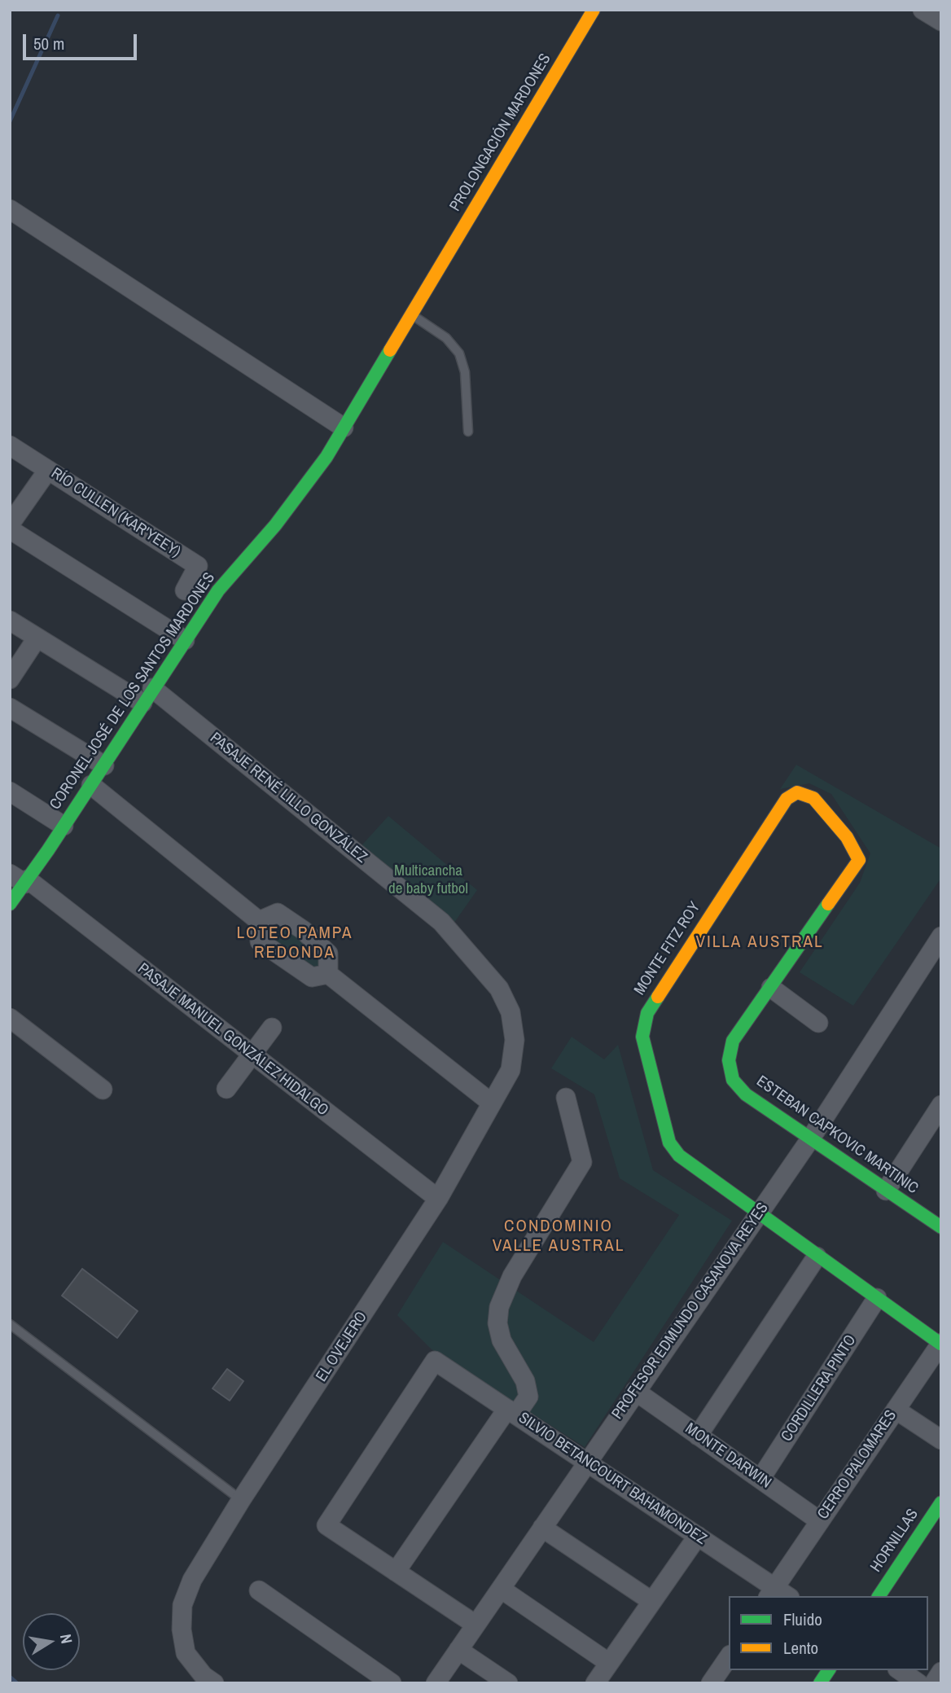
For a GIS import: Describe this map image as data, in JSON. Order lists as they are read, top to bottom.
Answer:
{
  "streets": {
    "street": [
      "PROLONGACIÓN MARDONES",
      "RÍO CULLEN (KAR'YEEY)",
      "CORONEL JOSÉ DE LOS SANTOS MARDONES",
      "PASAJE RENÉ LILLO GONZÁLEZ",
      "MONTE FITZ ROY",
      "PASAJE MANUEL GONZÁLEZ HIDALGO",
      "ESTEBAN CAPKOVIC MARTINIC",
      "PROFESOR EDMUNDO CASANOVA REYES",
      "EL OVEJERO",
      "CORDILLERA PINTO",
      "MONTE DARWIN",
      "CERRO PALOMARES",
      "SILVIO BETANCOURT BAHAMONDEZ",
      "HORNILLAS"
    ]
  },
  "crossings": [
    ["PROLONGACIÓN MARDONES", "CORONEL JOSÉ DE LOS SANTOS MARDONES"],
    ["CORONEL JOSÉ DE LOS SANTOS MARDONES", "PASAJE RENÉ LILLO GONZÁLEZ"],
    ["CORONEL JOSÉ DE LOS SANTOS MARDONES", "PASAJE MANUEL GONZÁLEZ HIDALGO"],
    ["PASAJE RENÉ LILLO GONZÁLEZ", "EL OVEJERO"],
    ["MONTE FITZ ROY", "ESTEBAN CAPKOVIC MARTINIC"],
    ["MONTE FITZ ROY", "PROFESOR EDMUNDO CASANOVA REYES"],
    ["MONTE FITZ ROY", "CORDILLERA PINTO"],
    ["MONTE FITZ ROY", "CERRO PALOMARES"],
    ["PASAJE MANUEL GONZÁLEZ HIDALGO", "EL OVEJERO"],
    ["ESTEBAN CAPKOVIC MARTINIC", "PROFESOR EDMUNDO CASANOVA REYES"],
    ["PROFESOR EDMUNDO CASANOVA REYES", "MONTE DARWIN"],
    ["PROFESOR EDMUNDO CASANOVA REYES", "SILVIO BETANCOURT BAHAMONDEZ"],
    ["CORDILLERA PINTO", "MONTE DARWIN"],
    ["MONTE DARWIN", "CERRO PALOMARES"],
    ["CERRO PALOMARES", "SILVIO BETANCOURT BAHAMONDEZ"]
  ],
  "districts": ["LOTEO PAMPA REDONDA", "VILLA AUSTRAL", "CONDOMINIO VALLE AUSTRAL"],
  "parks": ["Multicancha de baby futbol"],
  "legend": ["Fluido", "Lento"],
  "scale_bar": "50 m",
  "north": "right"
}
